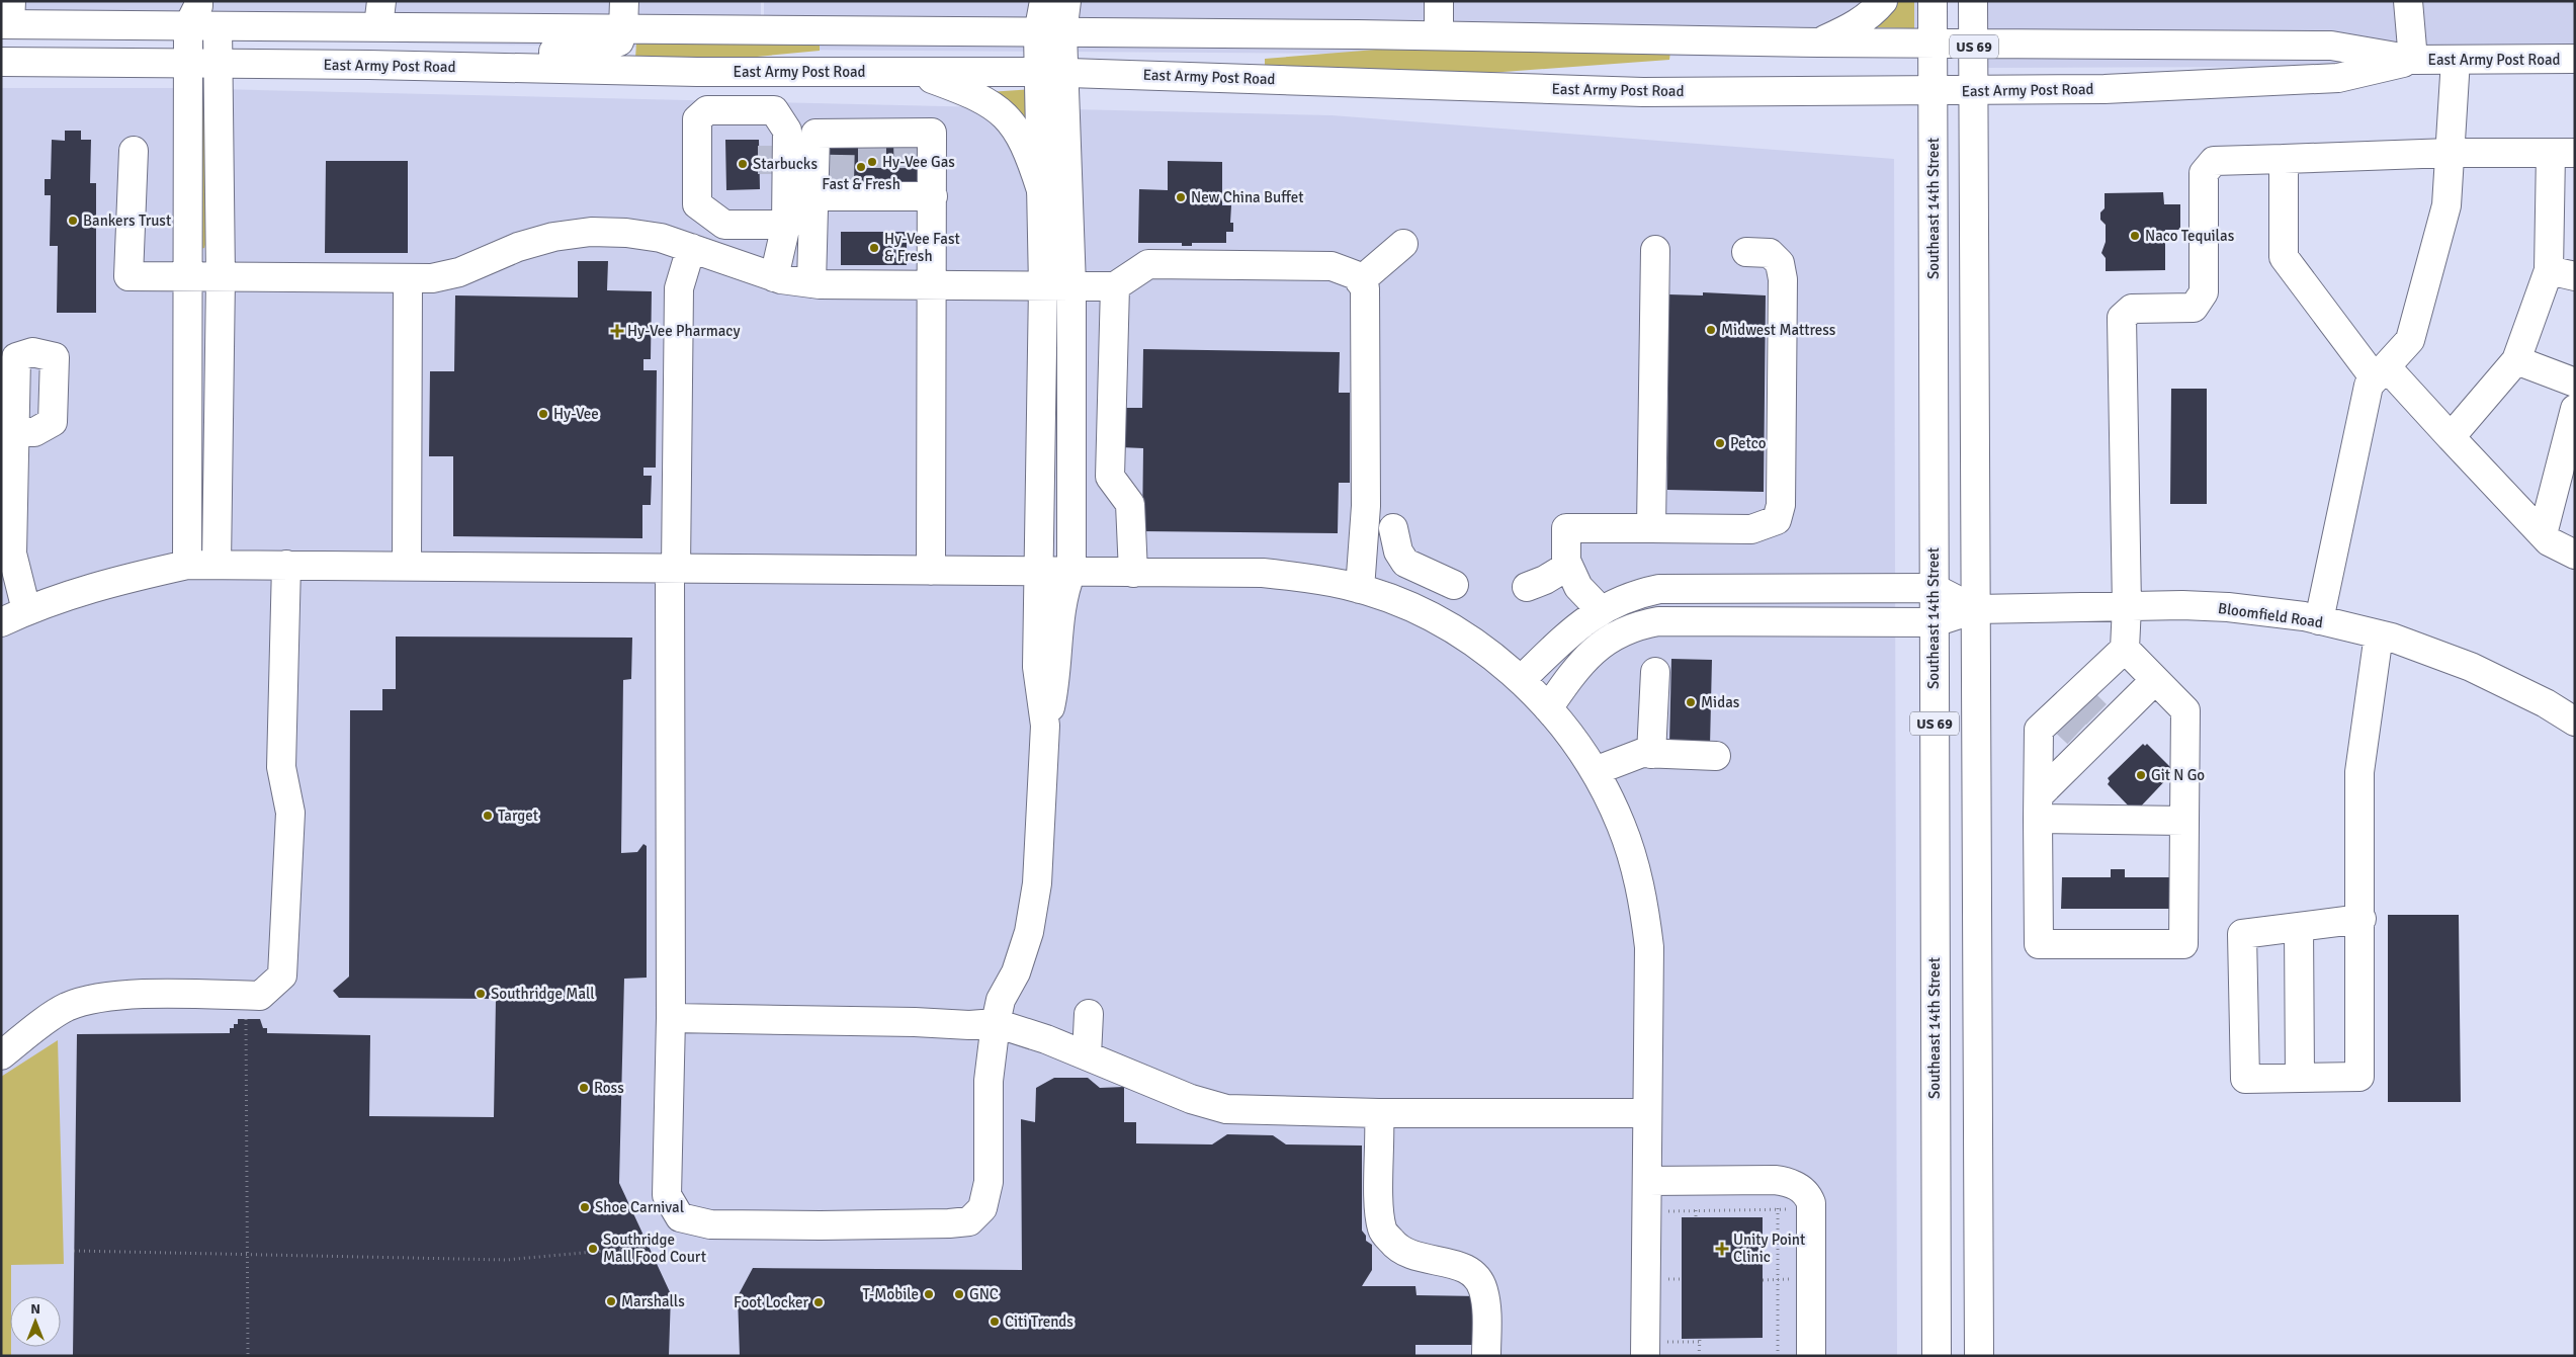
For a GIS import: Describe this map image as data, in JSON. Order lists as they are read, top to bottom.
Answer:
{
  "streets": {
    "main road": [
      "US 69",
      "East Army Post Road",
      "Southeast 14th Street",
      "Bloomfield Road"
    ]
  },
  "crossings": [
    ["US 69", "East Army Post Road"],
    ["US 69", "Bloomfield Road"],
    ["East Army Post Road", "Southeast 14th Street"]
  ],
  "places": {
    "other": [
      "Hy-Vee Gas",
      "Starbucks",
      "Fast & Fresh",
      "New China Buffet",
      "Bankers Trust",
      "Naco Tequilas",
      "Hy-Vee Fast & Fresh",
      "Midwest Mattress",
      "Hy-Vee",
      "Petco",
      "Midas",
      "Git N Go",
      "Target",
      "Southridge Mall",
      "Ross",
      "Shoe Carnival",
      "Southridge Mall Food Court",
      "T-Mobile",
      "GNC",
      "Marshalls",
      "Foot Locker",
      "Citi Trends"
    ],
    "health": ["Hy-Vee Pharmacy", "Unity Point Clinic"]
  },
  "north": "top"
}
